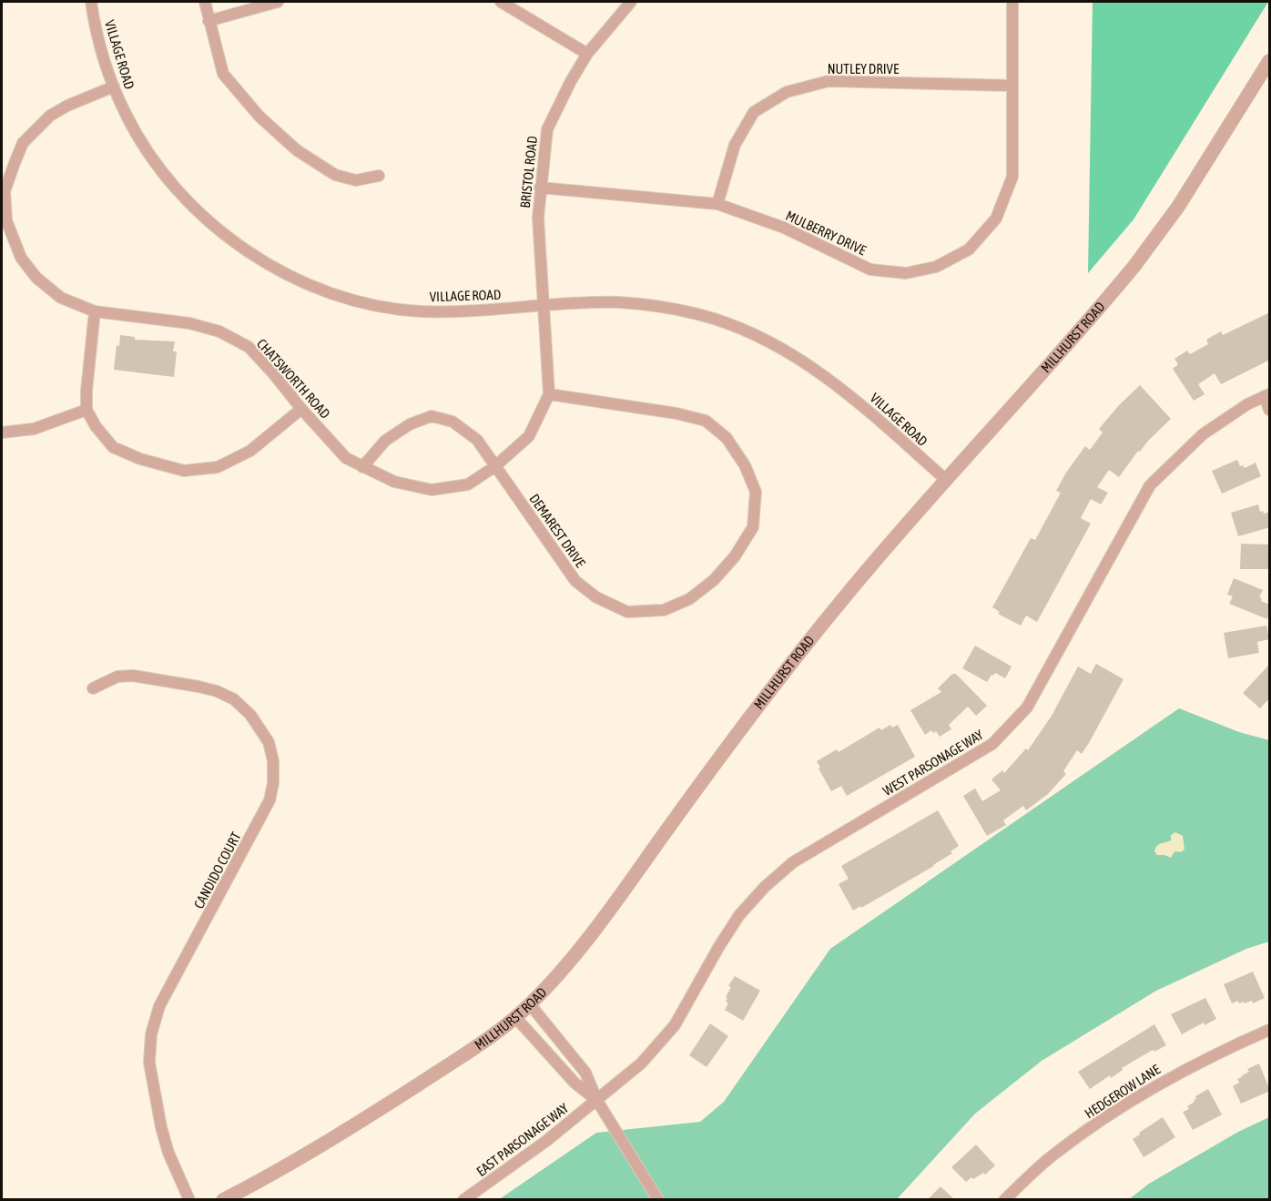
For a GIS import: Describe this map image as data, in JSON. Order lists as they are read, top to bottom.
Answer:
{
  "streets": {
    "street": [
      "VILLAGE ROAD",
      "NUTLEY DRIVE",
      "BRISTOL ROAD",
      "MULBERRY DRIVE",
      "MILLHURST ROAD",
      "CHATSWORTH ROAD",
      "DEMAREST DRIVE",
      "WEST PARSONAGE WAY",
      "CANDIDO COURT",
      "HEDGEROW LANE",
      "EAST PARSONAGE WAY"
    ]
  },
  "crossings": [
    ["VILLAGE ROAD", "BRISTOL ROAD"],
    ["VILLAGE ROAD", "MILLHURST ROAD"],
    ["VILLAGE ROAD", "CHATSWORTH ROAD"],
    ["NUTLEY DRIVE", "MULBERRY DRIVE"],
    ["BRISTOL ROAD", "MULBERRY DRIVE"],
    ["BRISTOL ROAD", "CHATSWORTH ROAD"],
    ["CHATSWORTH ROAD", "DEMAREST DRIVE"],
    ["WEST PARSONAGE WAY", "EAST PARSONAGE WAY"]
  ]
}
